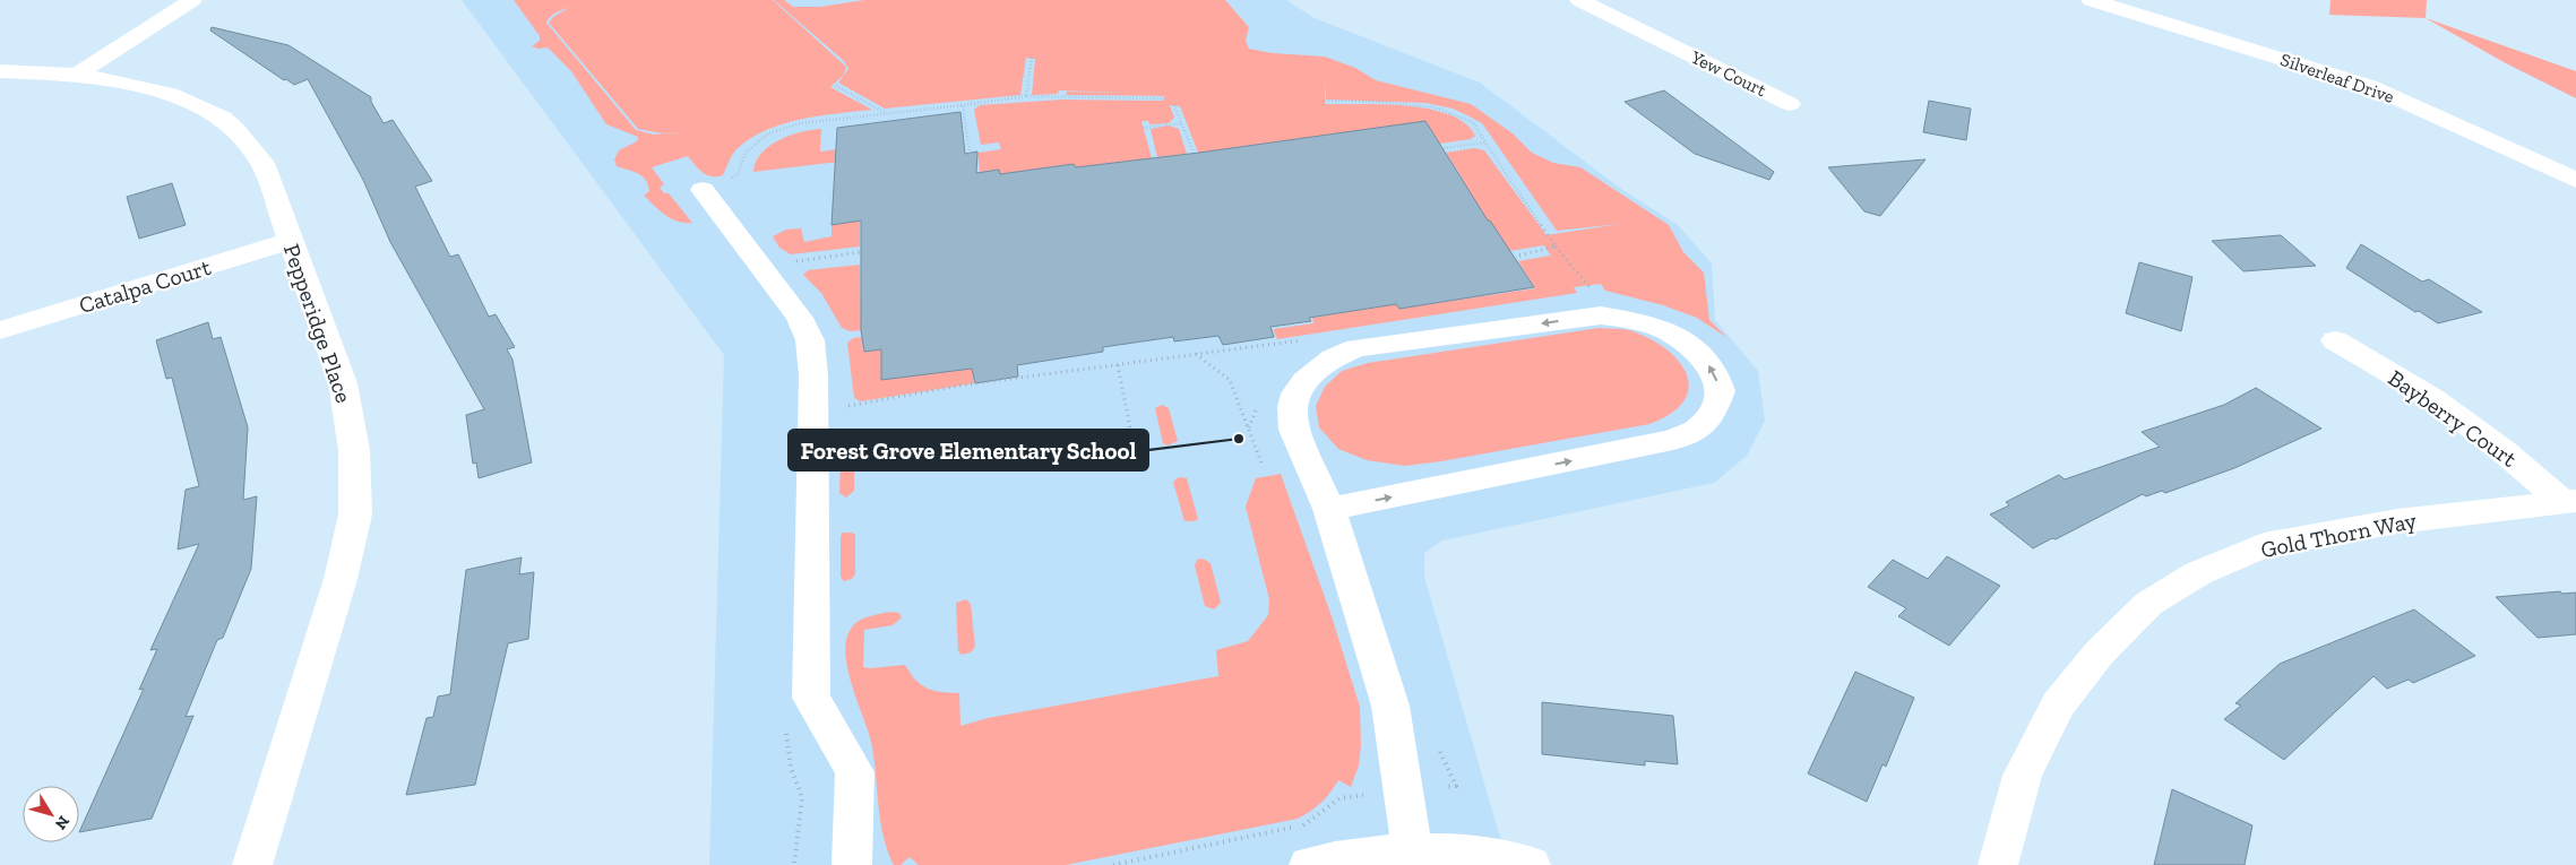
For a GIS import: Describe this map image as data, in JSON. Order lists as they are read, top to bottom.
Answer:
{
  "streets": {
    "street": [
      "Yew Court",
      "Silverleaf Drive",
      "Catalpa Court",
      "Pepperidge Place",
      "Bayberry Court",
      "Gold Thorn Way"
    ]
  },
  "crossings": [
    ["Catalpa Court", "Pepperidge Place"],
    ["Bayberry Court", "Gold Thorn Way"]
  ],
  "places": ["Forest Grove Elementary School"],
  "north": "bottom right"
}
